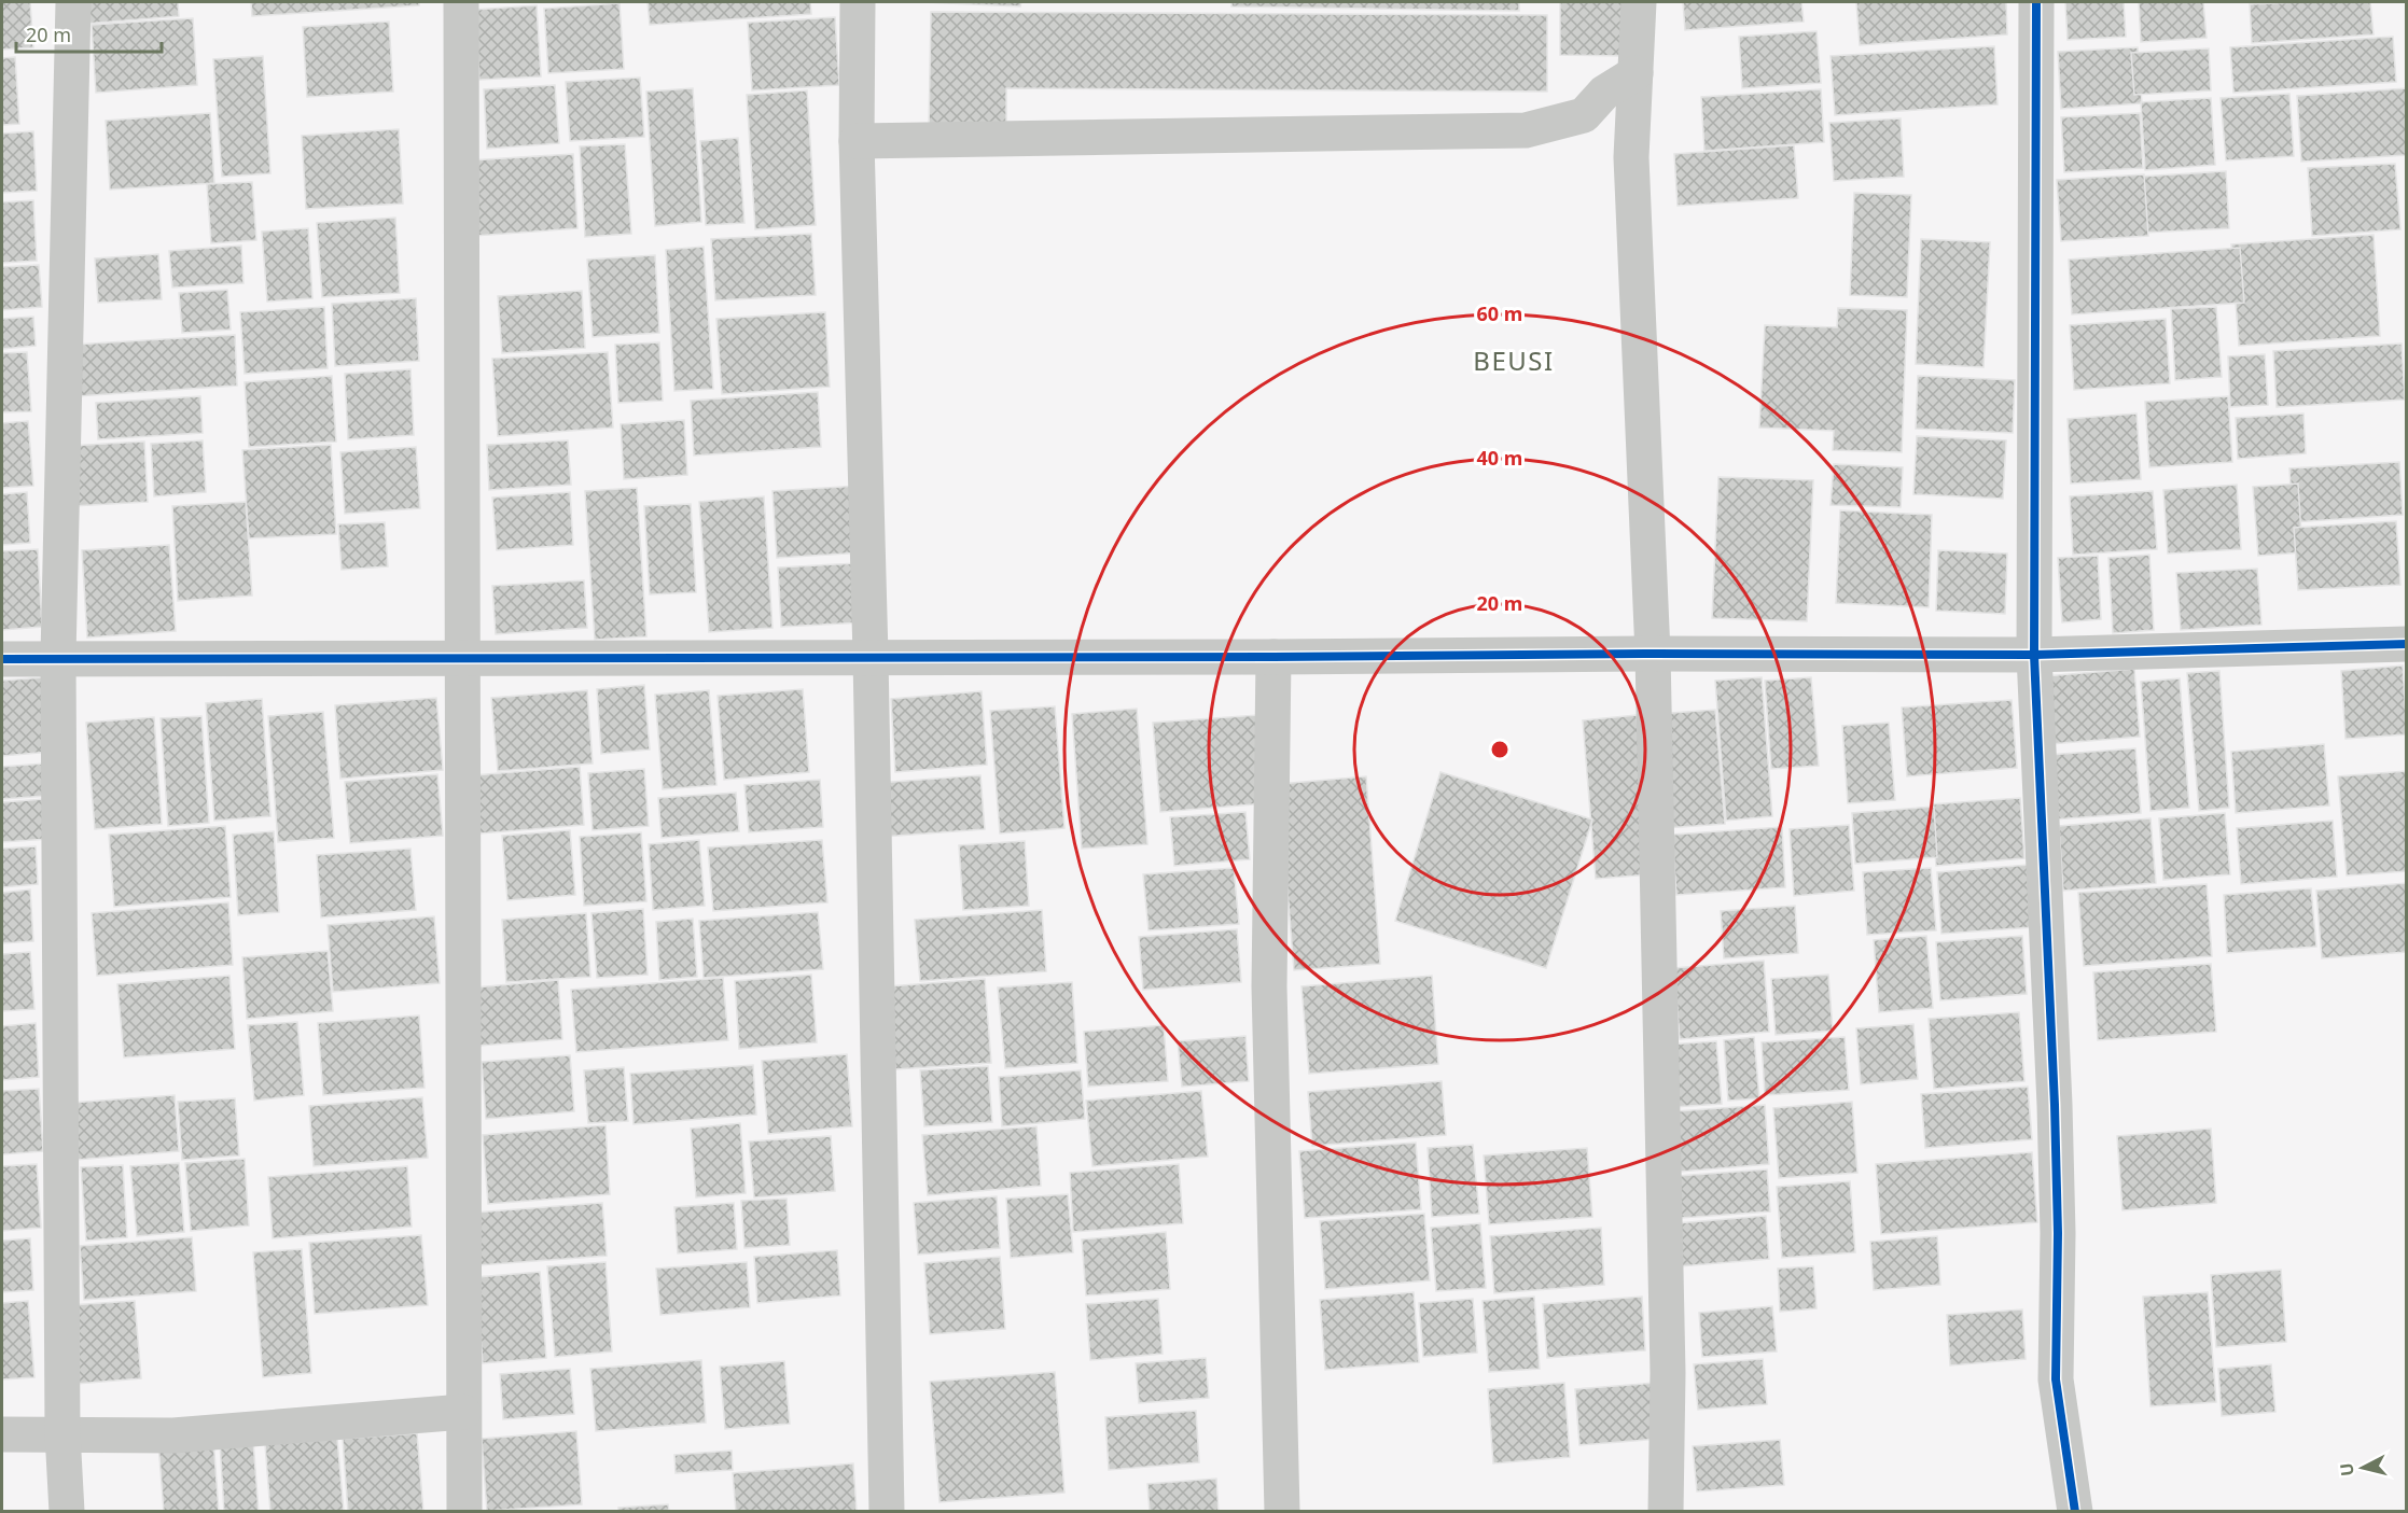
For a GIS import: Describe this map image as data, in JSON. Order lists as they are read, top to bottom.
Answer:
{
  "districts": ["BEUSI"],
  "scale_bar": "20 m",
  "north": "left",
  "rings": ["60 m", "40 m", "20 m"]
}
